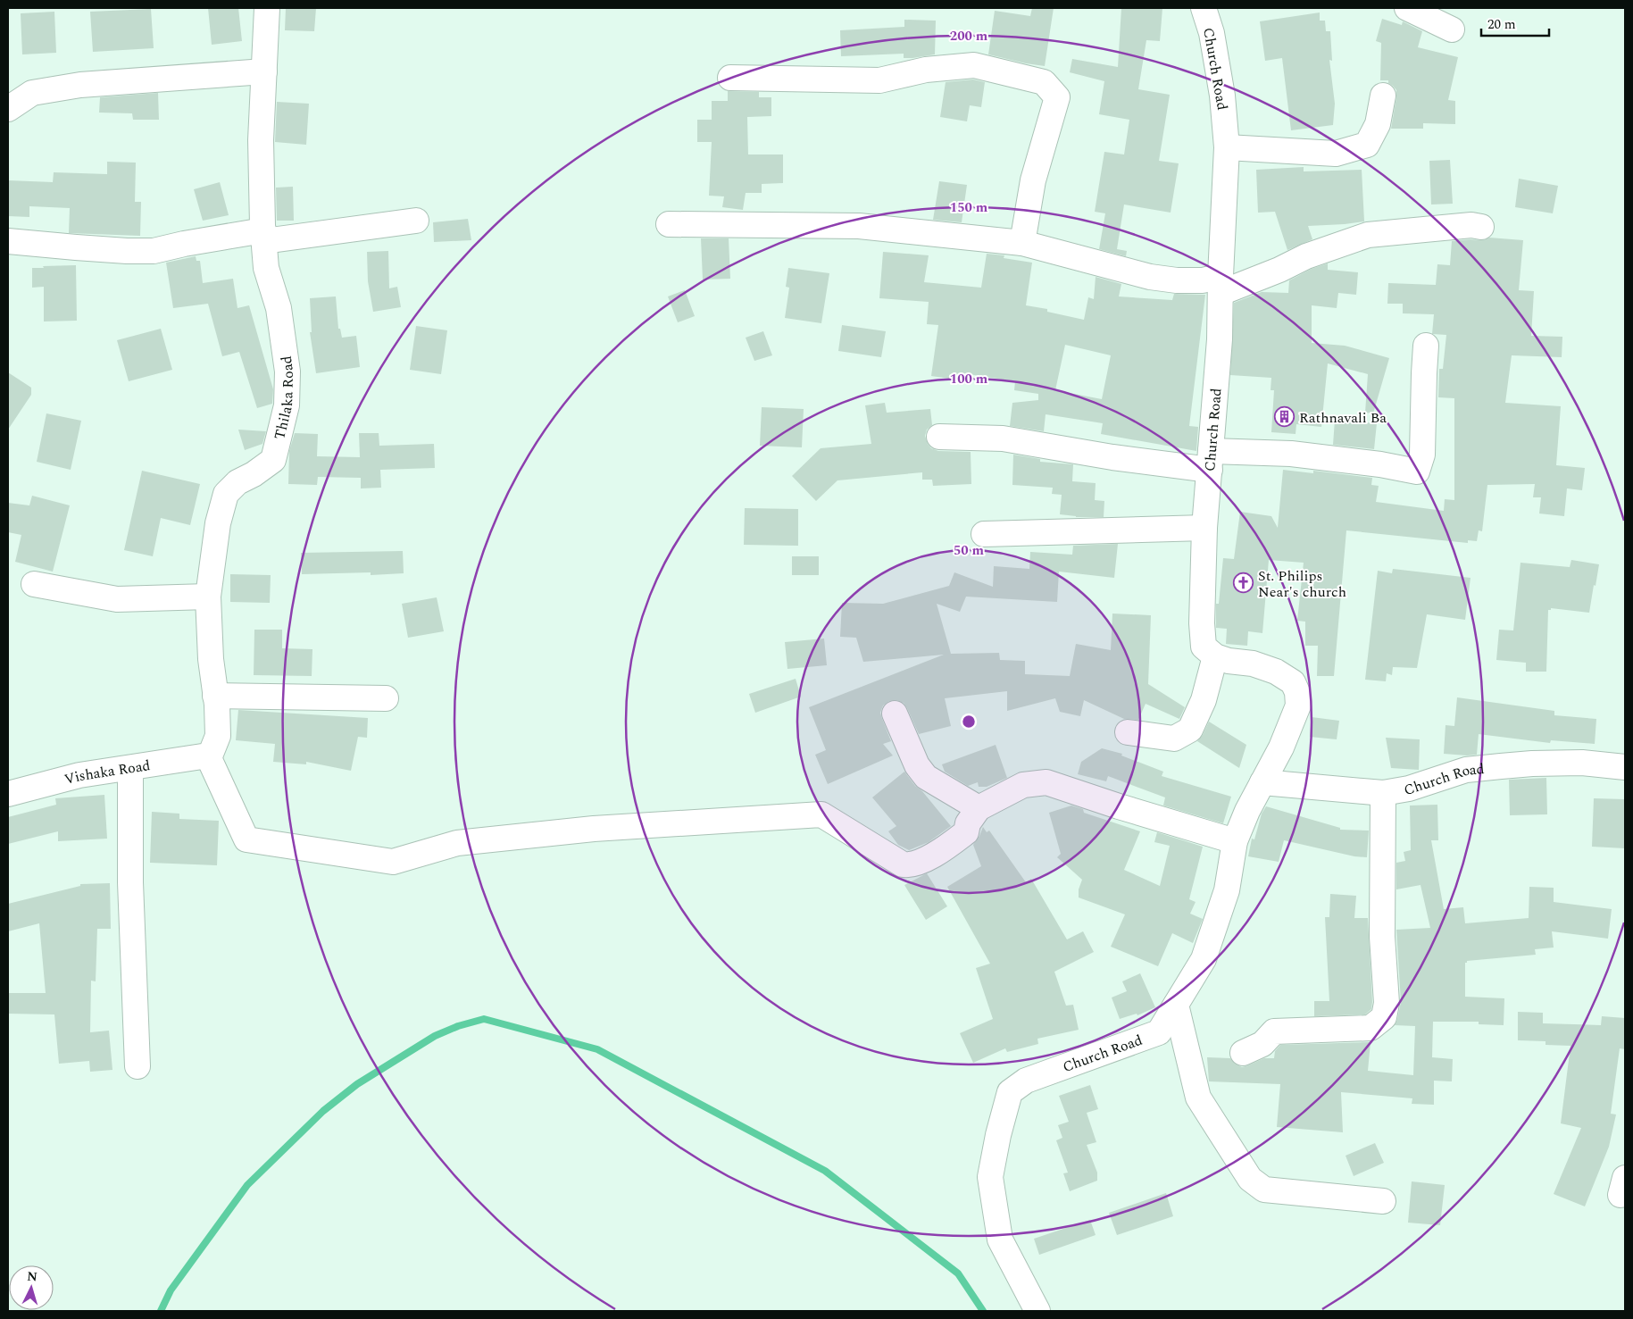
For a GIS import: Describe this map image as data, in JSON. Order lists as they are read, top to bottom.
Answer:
{
  "streets": {
    "street": ["Church Road", "Thilaka Road", "Vishaka Road"]
  },
  "crossings": [
    ["Thilaka Road", "Vishaka Road"]
  ],
  "places": {
    "building": ["Rathnavali Ba"],
    "church": ["St. Philips Near's church"]
  },
  "scale_bar": "20 m",
  "north": "top",
  "rings": [
    "200 m",
    "150 m",
    "100 m",
    "50 m"
  ]
}
